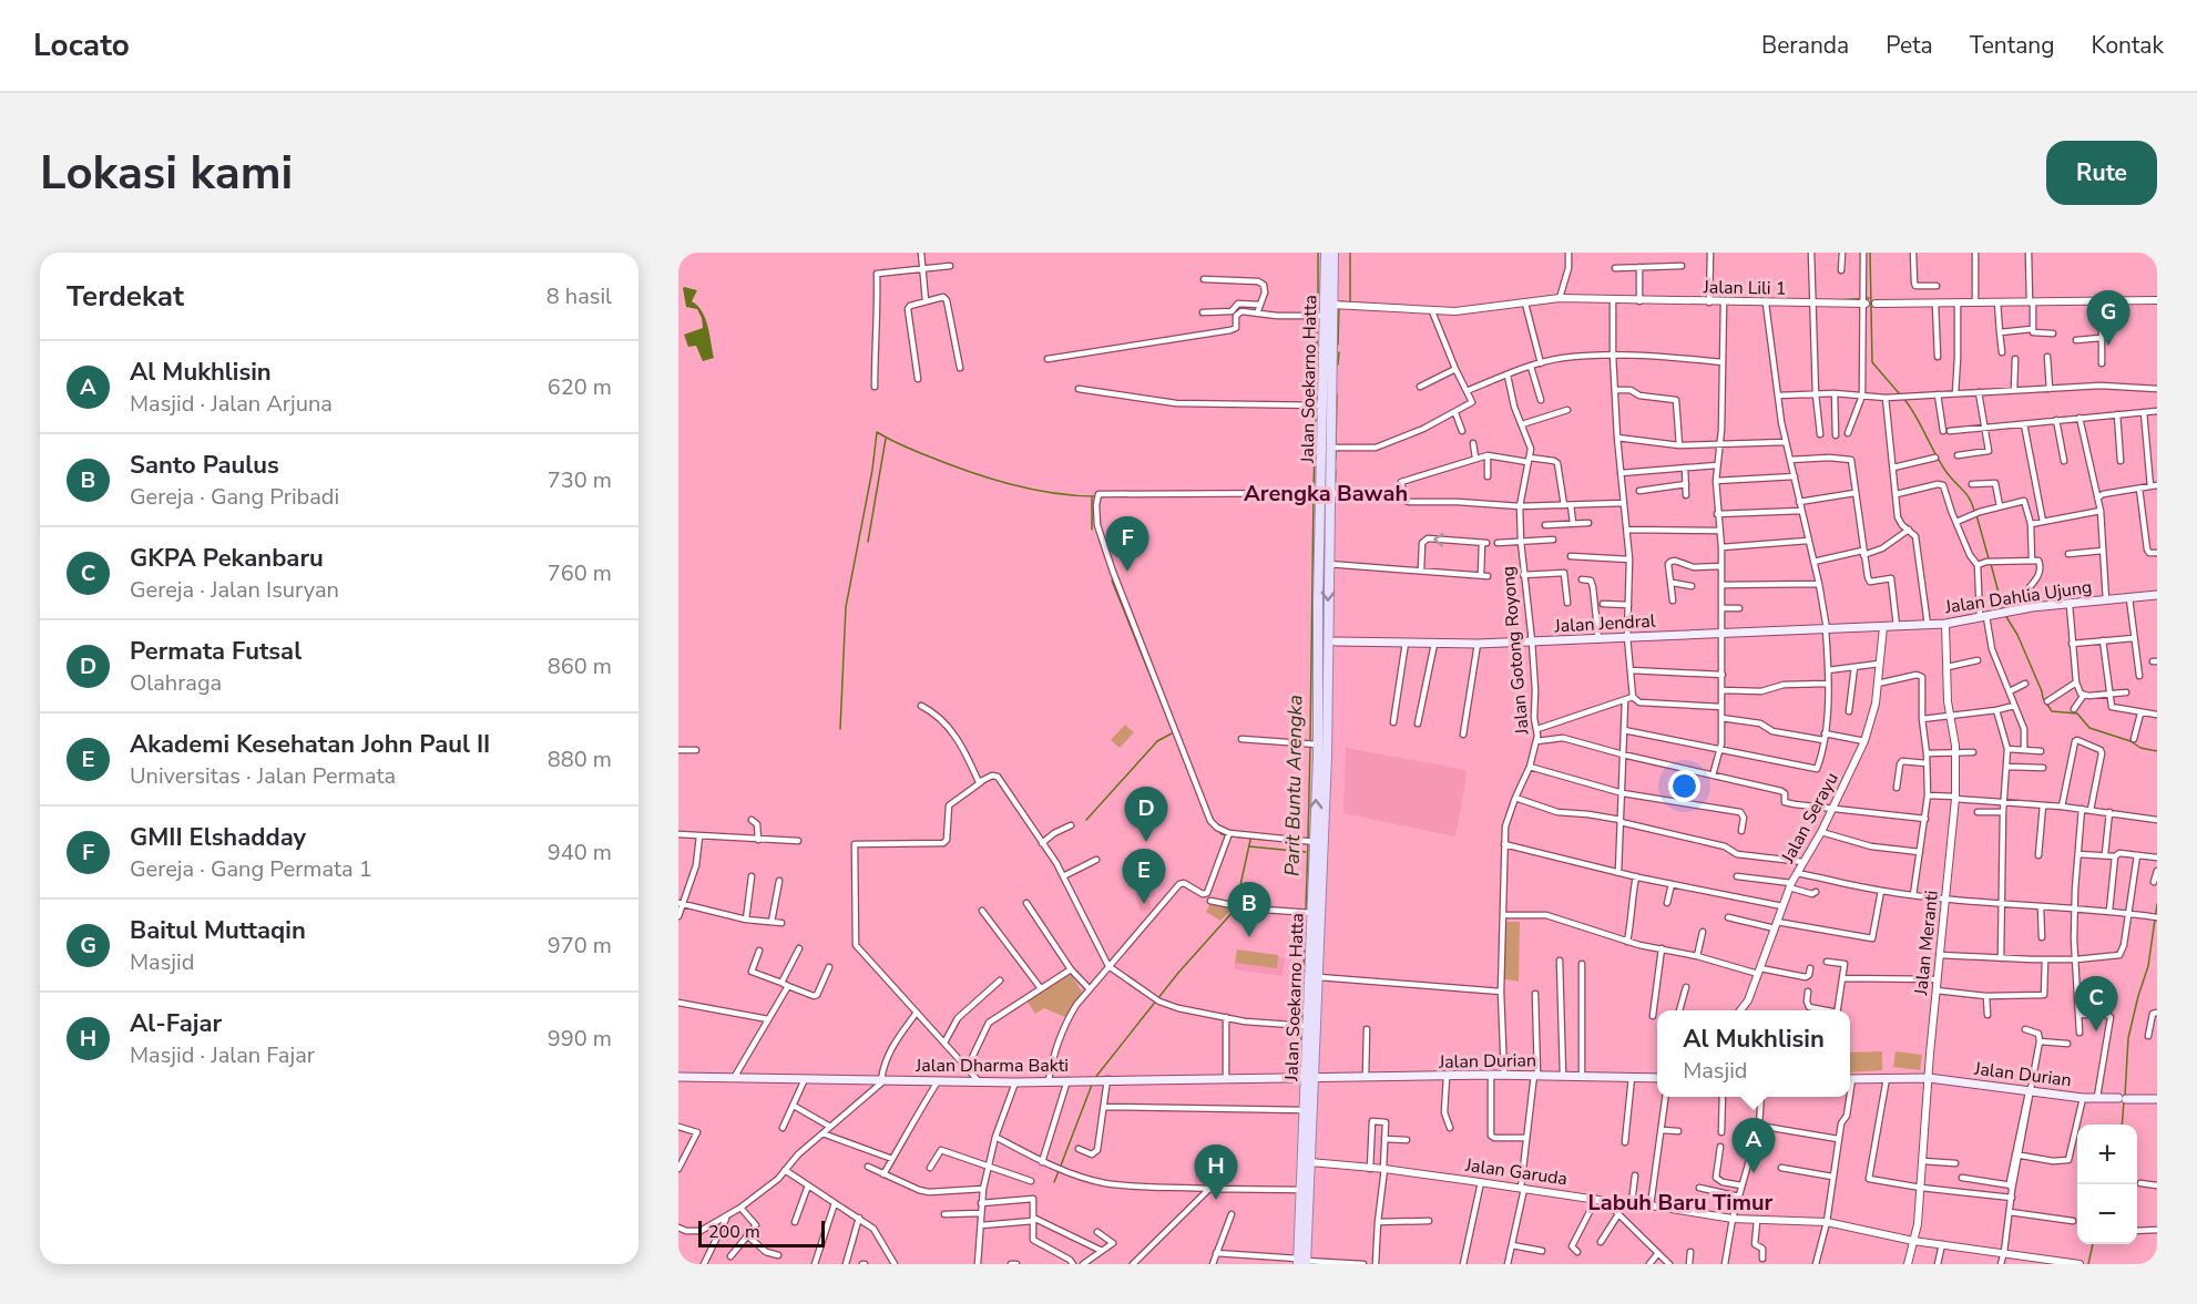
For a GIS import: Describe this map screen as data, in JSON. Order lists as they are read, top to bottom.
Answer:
{
  "streets": {
    "main road": [
      "Jalan Soekarno Hatta",
      "Jalan Dahlia Ujung",
      "Jalan Jendral",
      "Jalan Durian",
      "Jalan Dharma Bakti"
    ],
    "street": [
      "Jalan Lili 1",
      "Jalan Gotong Royong",
      "Jalan Serayu",
      "Jalan Meranti",
      "Jalan Garuda"
    ]
  },
  "crossings": [
    ["Jalan Lili 1", "Jalan Soekarno Hatta"],
    ["Jalan Soekarno Hatta", "Jalan Jendral"],
    ["Jalan Soekarno Hatta", "Jalan Durian"],
    ["Jalan Soekarno Hatta", "Jalan Garuda"],
    ["Jalan Dahlia Ujung", "Jalan Jendral"],
    ["Jalan Dahlia Ujung", "Jalan Serayu"],
    ["Jalan Dahlia Ujung", "Jalan Meranti"],
    ["Jalan Jendral", "Jalan Gotong Royong"],
    ["Jalan Jendral", "Jalan Serayu"],
    ["Jalan Gotong Royong", "Jalan Durian"],
    ["Jalan Meranti", "Jalan Durian"],
    ["Jalan Meranti", "Jalan Garuda"]
  ],
  "districts": ["Arengka Bawah", "Labuh Baru Timur"],
  "water": ["Parit Buntu Arengka"],
  "scale_bar": "200 m",
  "page": {
    "header": "Locato",
    "nav": [
      "Beranda",
      "Peta",
      "Tentang",
      "Kontak"
    ],
    "buttons": "Rute",
    "title": "Lokasi kami",
    "heading": ["Terdekat", "8 hasil"],
    "pins": [
      "G",
      "F",
      "D",
      "E",
      "B",
      "C",
      "A",
      "H"
    ],
    "list": [
      {
        "mark": "A",
        "name": "Al Mukhlisin",
        "note": "Masjid · Jalan Arjuna",
        "value": "620 m"
      },
      {
        "mark": "B",
        "name": "Santo Paulus",
        "note": "Gereja · Gang Pribadi",
        "value": "730 m"
      },
      {
        "mark": "C",
        "name": "GKPA Pekanbaru",
        "note": "Gereja · Jalan Isuryan",
        "value": "760 m"
      },
      {
        "mark": "D",
        "name": "Permata Futsal",
        "note": "Olahraga",
        "value": "860 m"
      },
      {
        "mark": "E",
        "name": "Akademi Kesehatan John Paul II",
        "note": "Universitas · Jalan Permata",
        "value": "880 m"
      },
      {
        "mark": "F",
        "name": "GMII Elshadday",
        "note": "Gereja · Gang Permata 1",
        "value": "940 m"
      },
      {
        "mark": "G",
        "name": "Baitul Muttaqin",
        "note": "Masjid",
        "value": "970 m"
      },
      {
        "mark": "H",
        "name": "Al-Fajar",
        "note": "Masjid · Jalan Fajar",
        "value": "990 m"
      }
    ],
    "popup": ["Al Mukhlisin", "Masjid"],
    "map_buttons": ["+", "−"],
    "scale": "200 m"
  }
}
